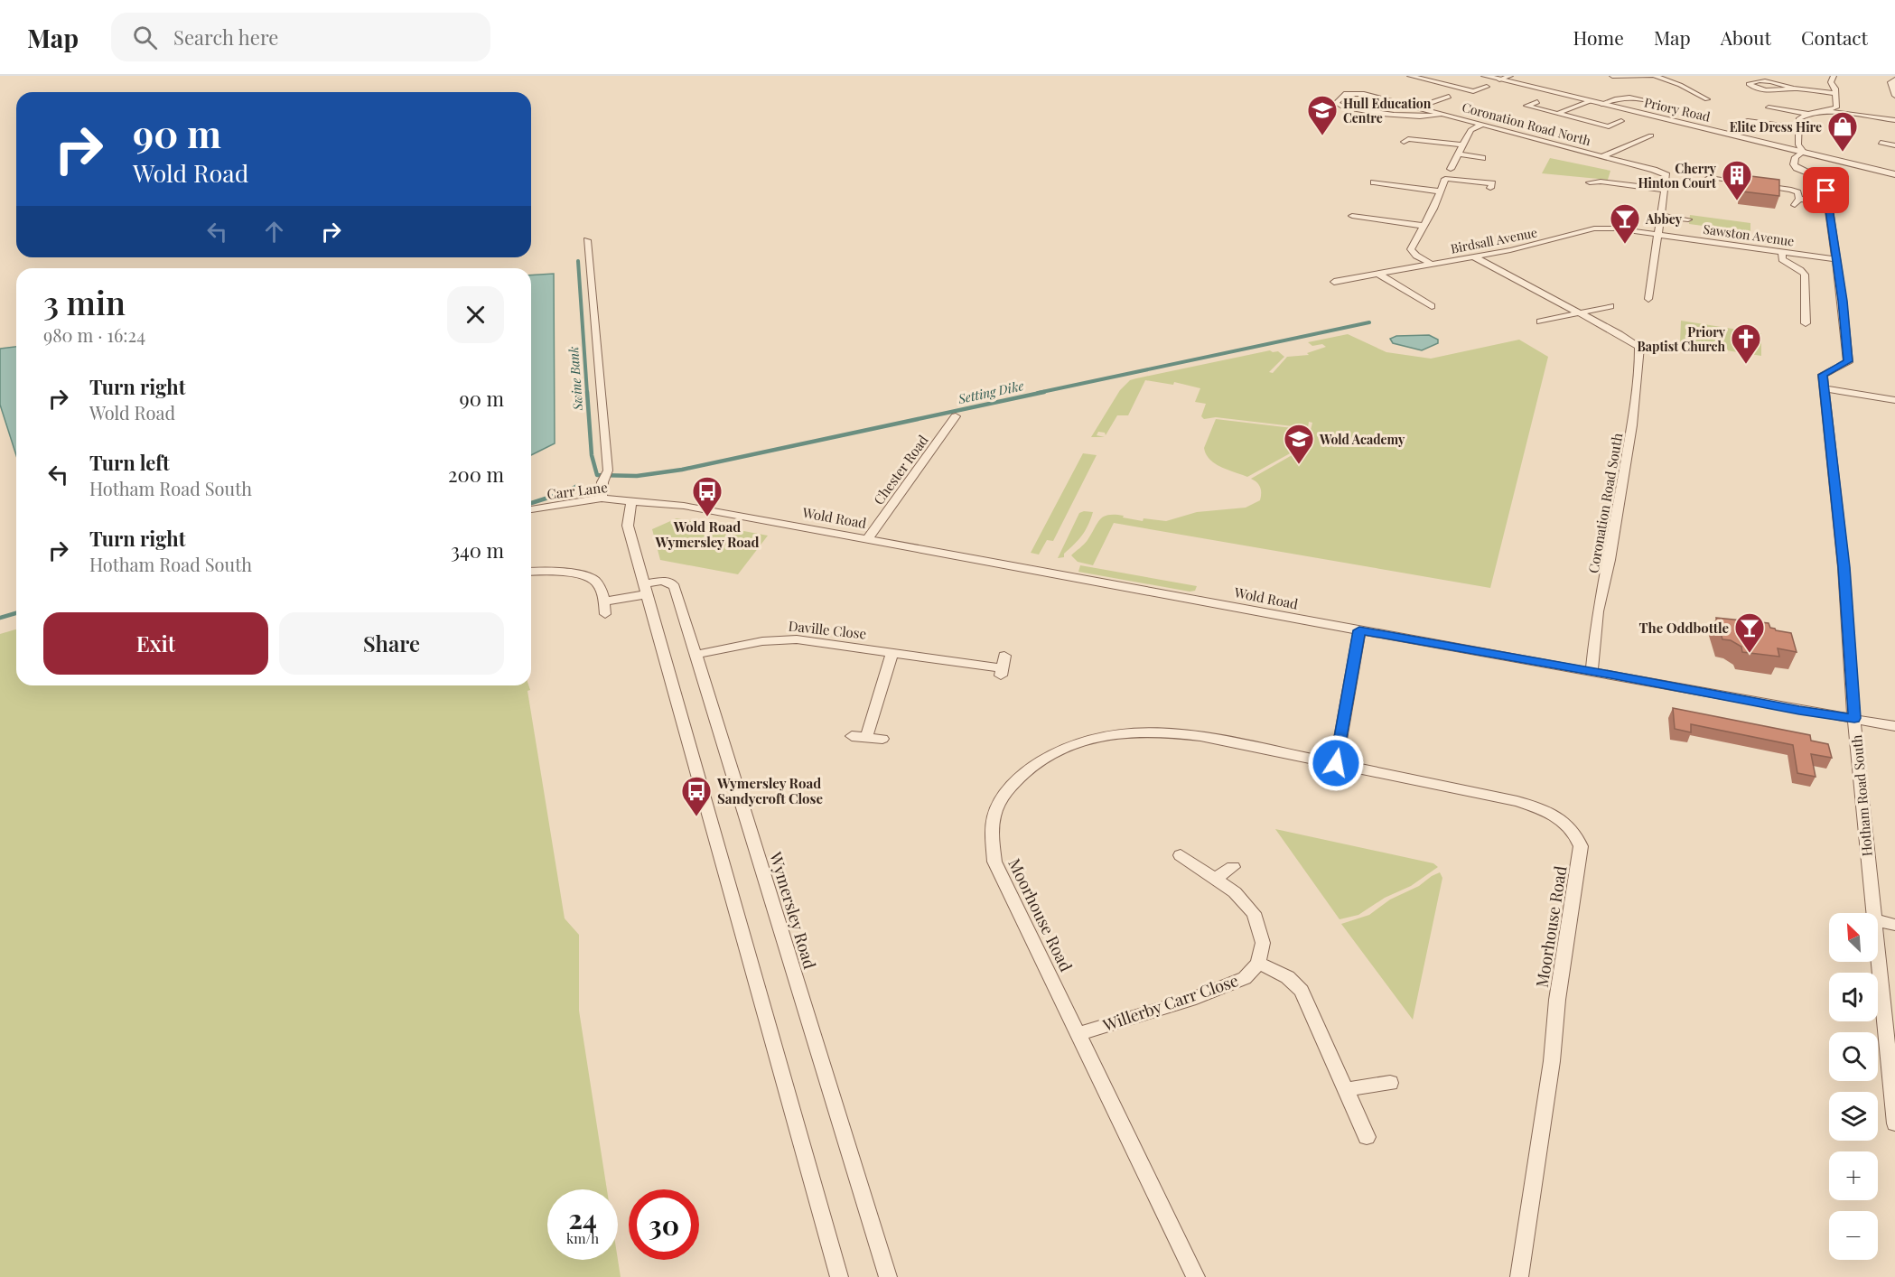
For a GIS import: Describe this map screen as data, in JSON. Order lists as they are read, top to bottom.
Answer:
{
  "streets": {
    "street": [
      "Priory Road",
      "Coronation Road North",
      "Sawston Avenue",
      "Birdsall Avenue",
      "Chester Road",
      "Carr Lane",
      "Coronation Road South",
      "Wold Road",
      "Daville Close",
      "Hotham Road South",
      "Wymersley Road",
      "Moorhouse Road",
      "Willerby Carr Close"
    ]
  },
  "crossings": [
    ["Sawston Avenue", "Birdsall Avenue"],
    ["Chester Road", "Wold Road"],
    ["Carr Lane", "Wold Road"],
    ["Coronation Road South", "Wold Road"],
    ["Wold Road", "Hotham Road South"],
    ["Daville Close", "Wymersley Road"],
    ["Moorhouse Road", "Willerby Carr Close"]
  ],
  "water": ["Swine Bank", "Setting Dike"],
  "places": {
    "school or university": ["Hull Education Centre", "Wold Academy"],
    "shop": ["Elite Dress Hire"],
    "building": ["Cherry Hinton Court"],
    "bar": ["Abbey", "The Oddbottle"],
    "church": ["Priory Baptist Church"],
    "bus stop": ["Wold Road Wymersley Road", "Wymersley Road Sandycroft Close"]
  },
  "north": "top left",
  "page": {
    "header": "Map",
    "search": "Search here",
    "nav": [
      "Home",
      "Map",
      "About",
      "Contact"
    ],
    "turn": ["90 m", "Wold Road"],
    "heading": ["3 min", "980 m · 16:24"],
    "list": [
      {
        "name": "Turn right",
        "note": "Wold Road",
        "value": "90 m"
      },
      {
        "name": "Turn left",
        "note": "Hotham Road South",
        "value": "200 m"
      },
      {
        "name": "Turn right",
        "note": "Hotham Road South",
        "value": "340 m"
      }
    ],
    "buttons": ["Exit", "Share"],
    "map_buttons": ["+", "−"],
    "speed": "24 km/h",
    "limit": "30"
  }
}
